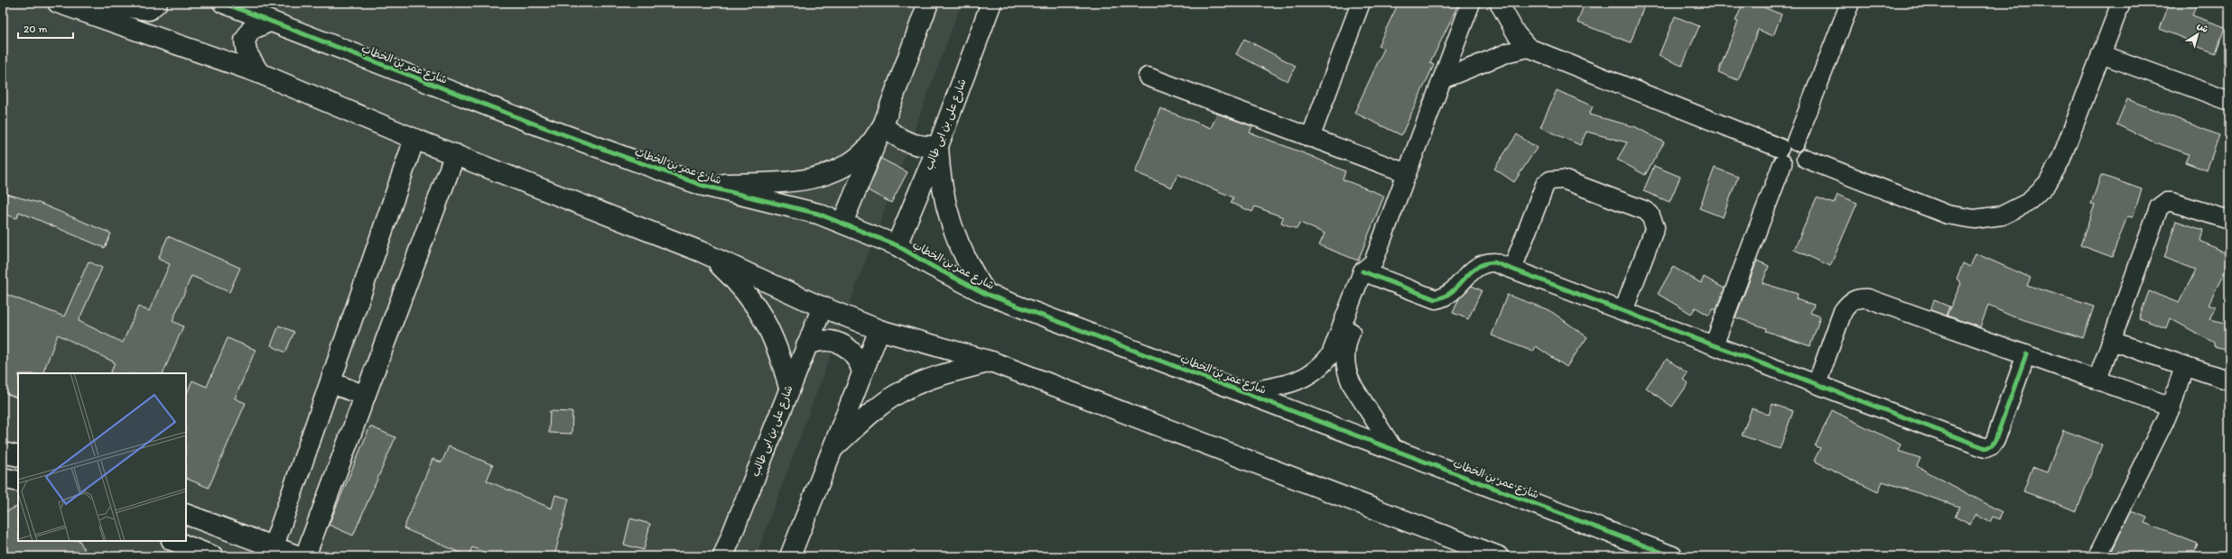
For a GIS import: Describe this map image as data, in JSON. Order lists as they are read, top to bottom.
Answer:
{
  "streets": {
    "street": ["شارع عمر بن الخطاب", "شارع على بن ابى طالب"]
  },
  "crossings": [
    ["شارع عمر بن الخطاب", "شارع على بن ابى طالب"]
  ],
  "scale_bar": "20 m",
  "north": "top right"
}
